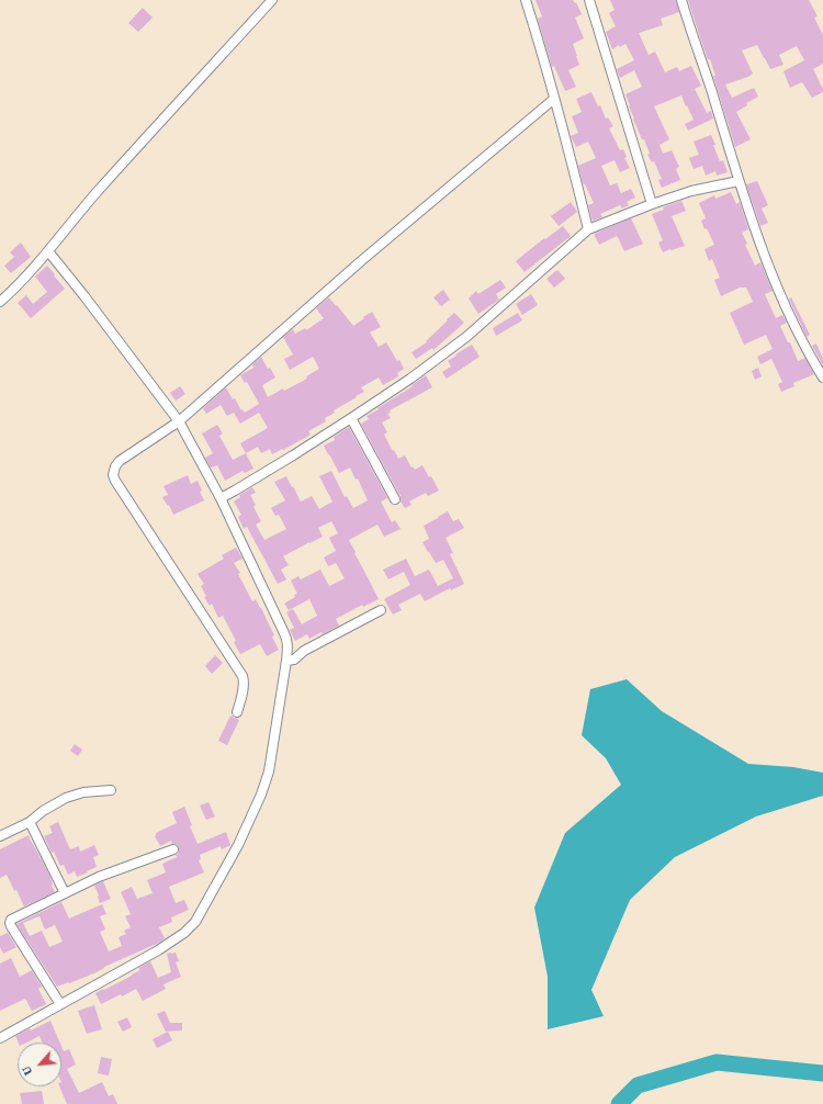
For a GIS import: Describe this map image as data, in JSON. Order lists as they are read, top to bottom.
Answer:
{
  "north": "bottom left"
}
